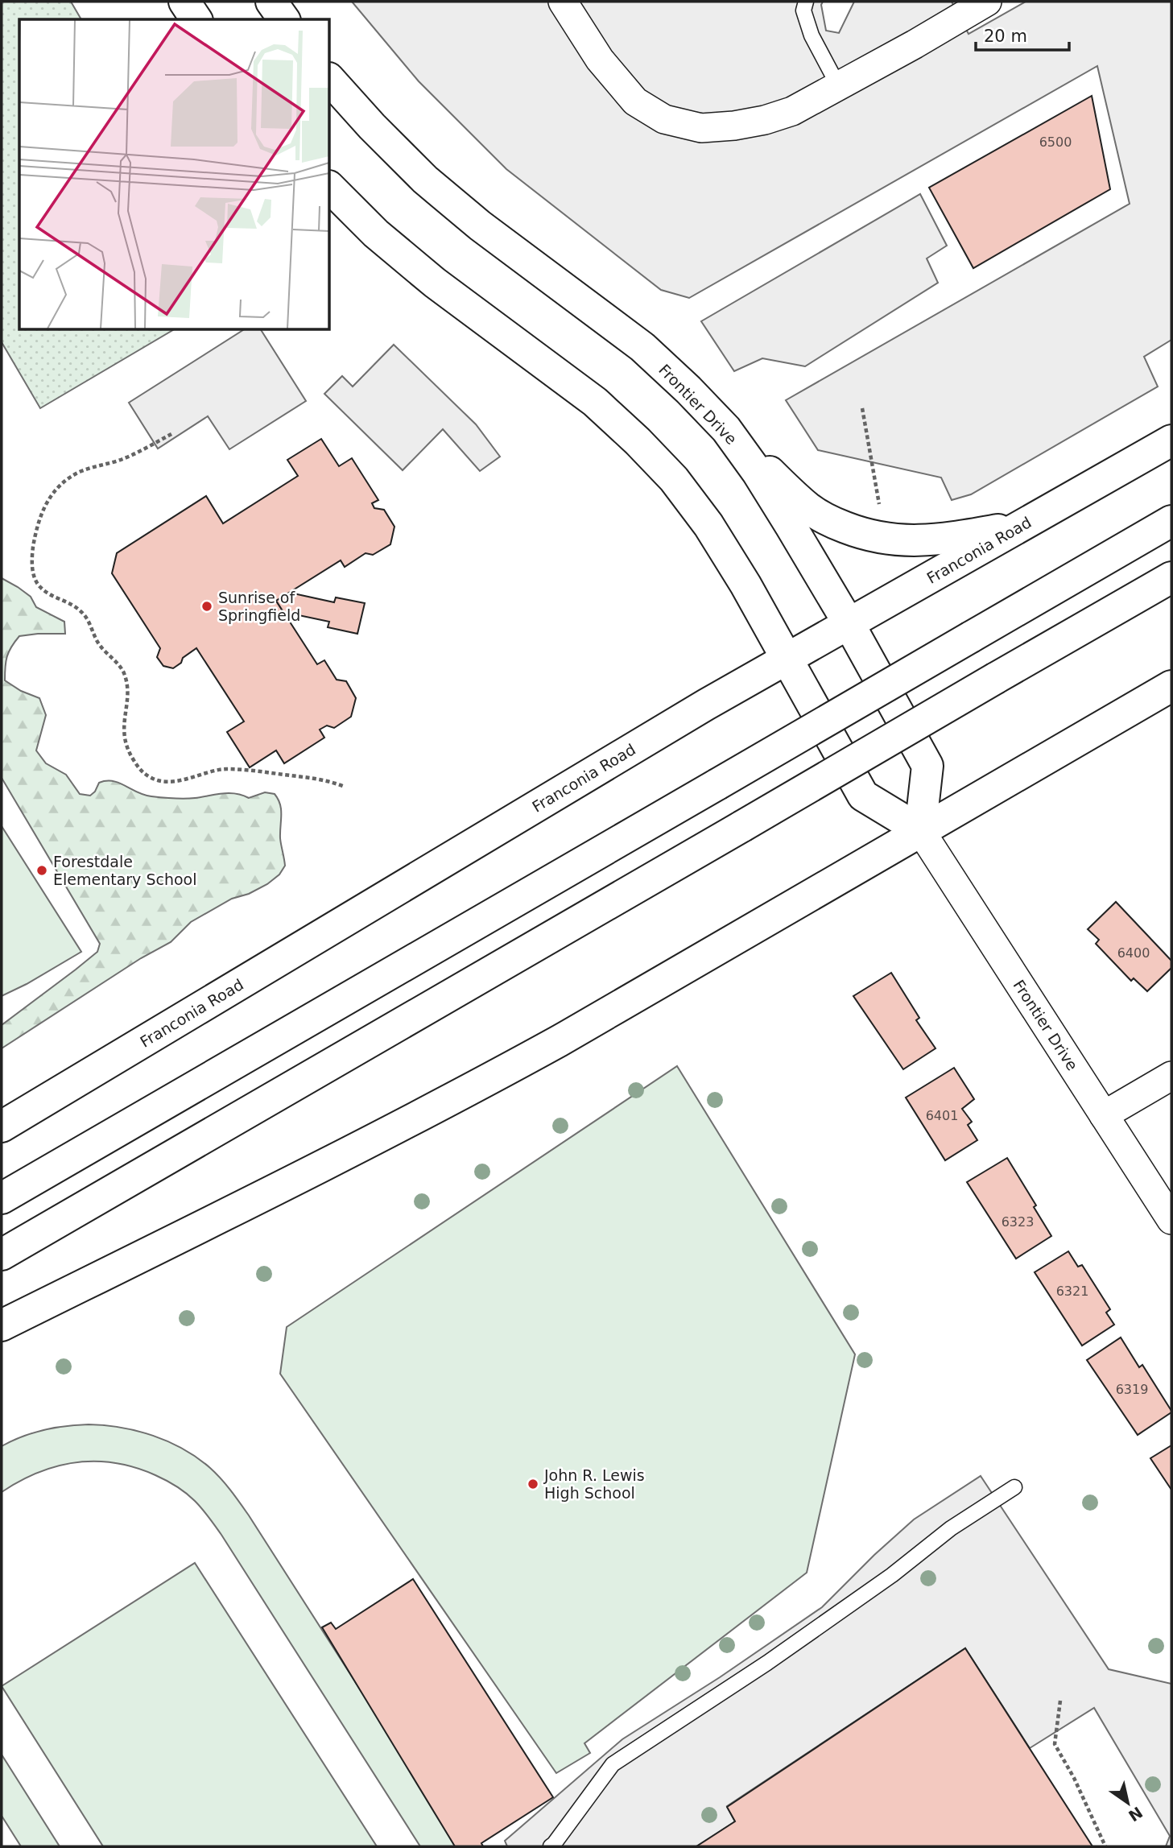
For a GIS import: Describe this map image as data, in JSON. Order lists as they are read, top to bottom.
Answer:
{
  "streets": {
    "main road": ["Frontier Drive", "Franconia Road"]
  },
  "crossings": [
    ["Frontier Drive", "Franconia Road"]
  ],
  "places": ["Sunrise of Springfield", "Forestdale Elementary School", "John R. Lewis High School"],
  "house_numbers": [
    "6500",
    "6400",
    "6401",
    "6323",
    "6321",
    "6319"
  ],
  "scale_bar": "20 m",
  "north": "bottom right"
}
